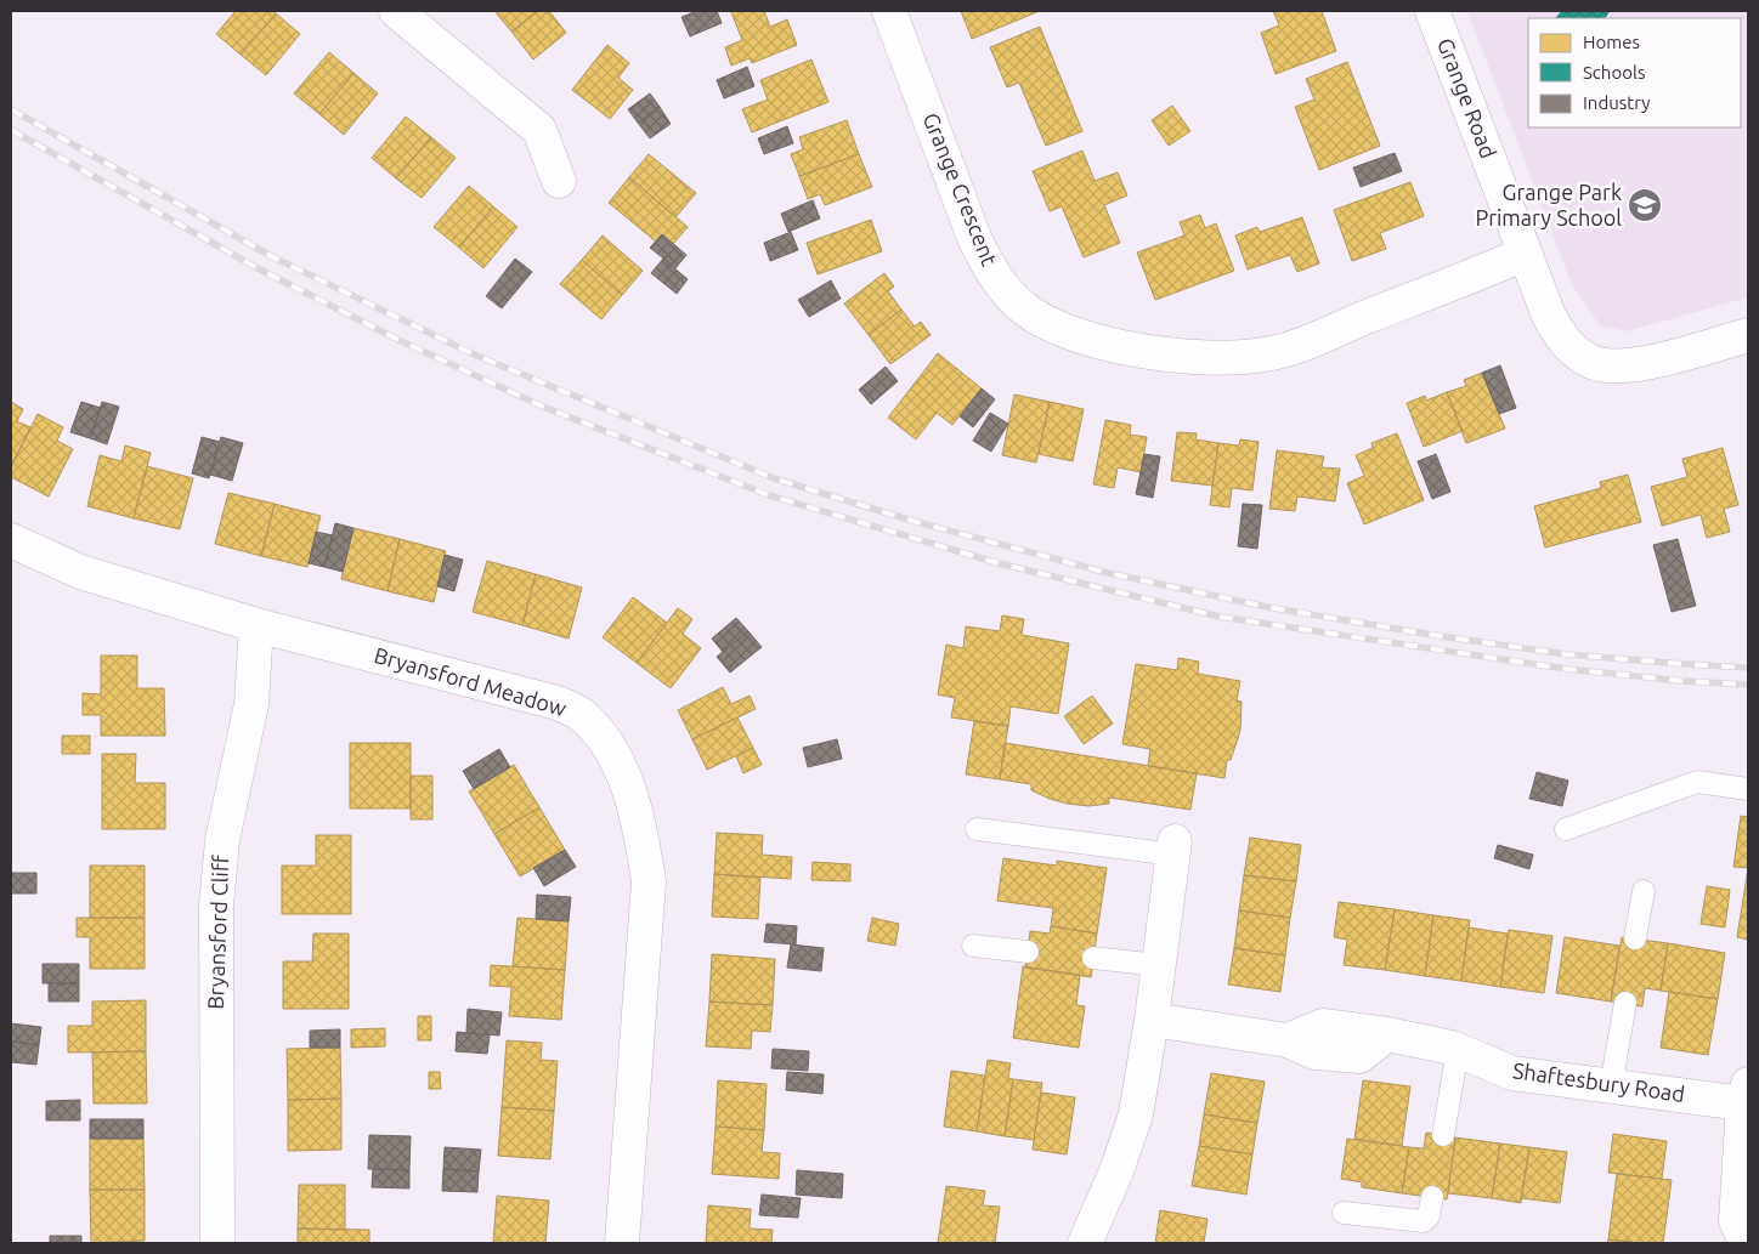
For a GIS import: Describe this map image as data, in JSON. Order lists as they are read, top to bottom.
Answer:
{
  "streets": {
    "street": [
      "Grange Road",
      "Grange Crescent",
      "Bryansford Meadow",
      "Bryansford Cliff",
      "Shaftesbury Road"
    ]
  },
  "crossings": [
    ["Grange Road", "Grange Crescent"],
    ["Bryansford Meadow", "Bryansford Cliff"]
  ],
  "places": {
    "school or university": ["Grange Park Primary School"]
  },
  "legend": ["Homes", "Schools", "Industry"]
}
